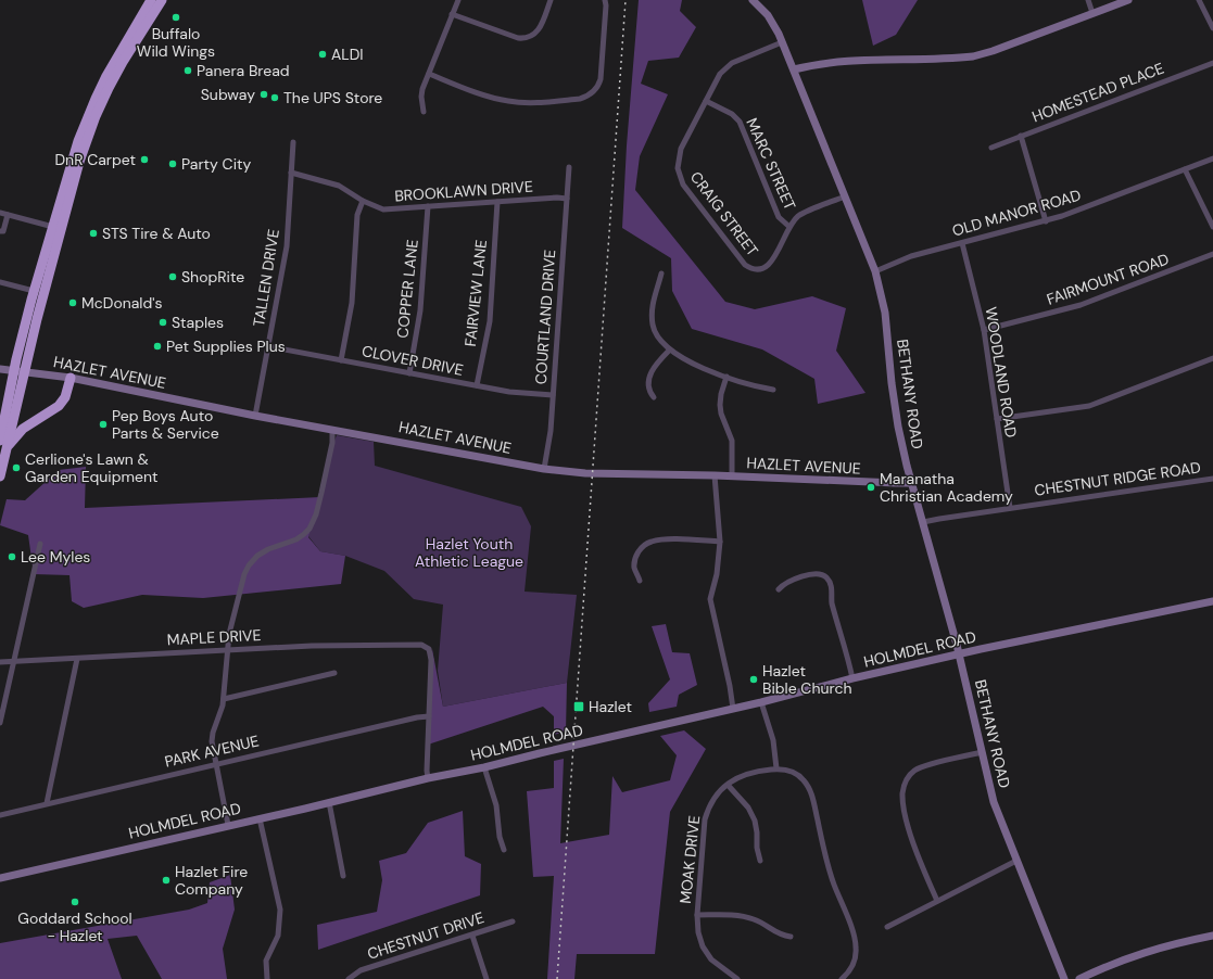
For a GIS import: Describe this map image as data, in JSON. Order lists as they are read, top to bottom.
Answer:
{
  "streets": {
    "street": [
      "HOMESTEAD PLACE",
      "MARC STREET",
      "BROOKLAWN DRIVE",
      "OLD MANOR ROAD",
      "CRAIG STREET",
      "TALLEN DRIVE",
      "FAIRMOUNT ROAD",
      "COPPER LANE",
      "FAIRVIEW LANE",
      "COURTLAND DRIVE",
      "CLOVER DRIVE",
      "HAZLET AVENUE",
      "WOODLAND ROAD",
      "BETHANY ROAD",
      "CHESTNUT RIDGE ROAD",
      "MAPLE DRIVE",
      "HOLMDEL ROAD",
      "PARK AVENUE",
      "MOAK DRIVE",
      "CHESTNUT DRIVE"
    ]
  },
  "crossings": [
    ["MARC STREET", "CRAIG STREET"],
    ["BROOKLAWN DRIVE", "TALLEN DRIVE"],
    ["BROOKLAWN DRIVE", "COPPER LANE"],
    ["BROOKLAWN DRIVE", "FAIRVIEW LANE"],
    ["BROOKLAWN DRIVE", "COURTLAND DRIVE"],
    ["OLD MANOR ROAD", "WOODLAND ROAD"],
    ["OLD MANOR ROAD", "BETHANY ROAD"],
    ["CRAIG STREET", "BETHANY ROAD"],
    ["TALLEN DRIVE", "CLOVER DRIVE"],
    ["TALLEN DRIVE", "HAZLET AVENUE"],
    ["FAIRMOUNT ROAD", "WOODLAND ROAD"],
    ["COPPER LANE", "CLOVER DRIVE"],
    ["FAIRVIEW LANE", "CLOVER DRIVE"],
    ["COURTLAND DRIVE", "CLOVER DRIVE"],
    ["COURTLAND DRIVE", "HAZLET AVENUE"],
    ["HAZLET AVENUE", "BETHANY ROAD"],
    ["WOODLAND ROAD", "CHESTNUT RIDGE ROAD"],
    ["BETHANY ROAD", "CHESTNUT RIDGE ROAD"],
    ["BETHANY ROAD", "HOLMDEL ROAD"],
    ["MAPLE DRIVE", "PARK AVENUE"]
  ],
  "parks": ["Hazlet Youth Athletic League"],
  "places": {
    "other": [
      "Buffalo Wild Wings",
      "ALDI",
      "Panera Bread",
      "Subway",
      "The UPS Store",
      "DnR Carpet",
      "Party City",
      "STS Tire & Auto",
      "ShopRite",
      "McDonald's",
      "Staples",
      "Pet Supplies Plus",
      "Pep Boys Auto Parts & Service",
      "Cerlione's Lawn & Garden Equipment",
      "Maranatha Christian Academy",
      "Lee Myles",
      "Hazlet Bible Church",
      "Hazlet Fire Company",
      "Goddard School - Hazlet"
    ],
    "transit": ["Hazlet"]
  }
}
